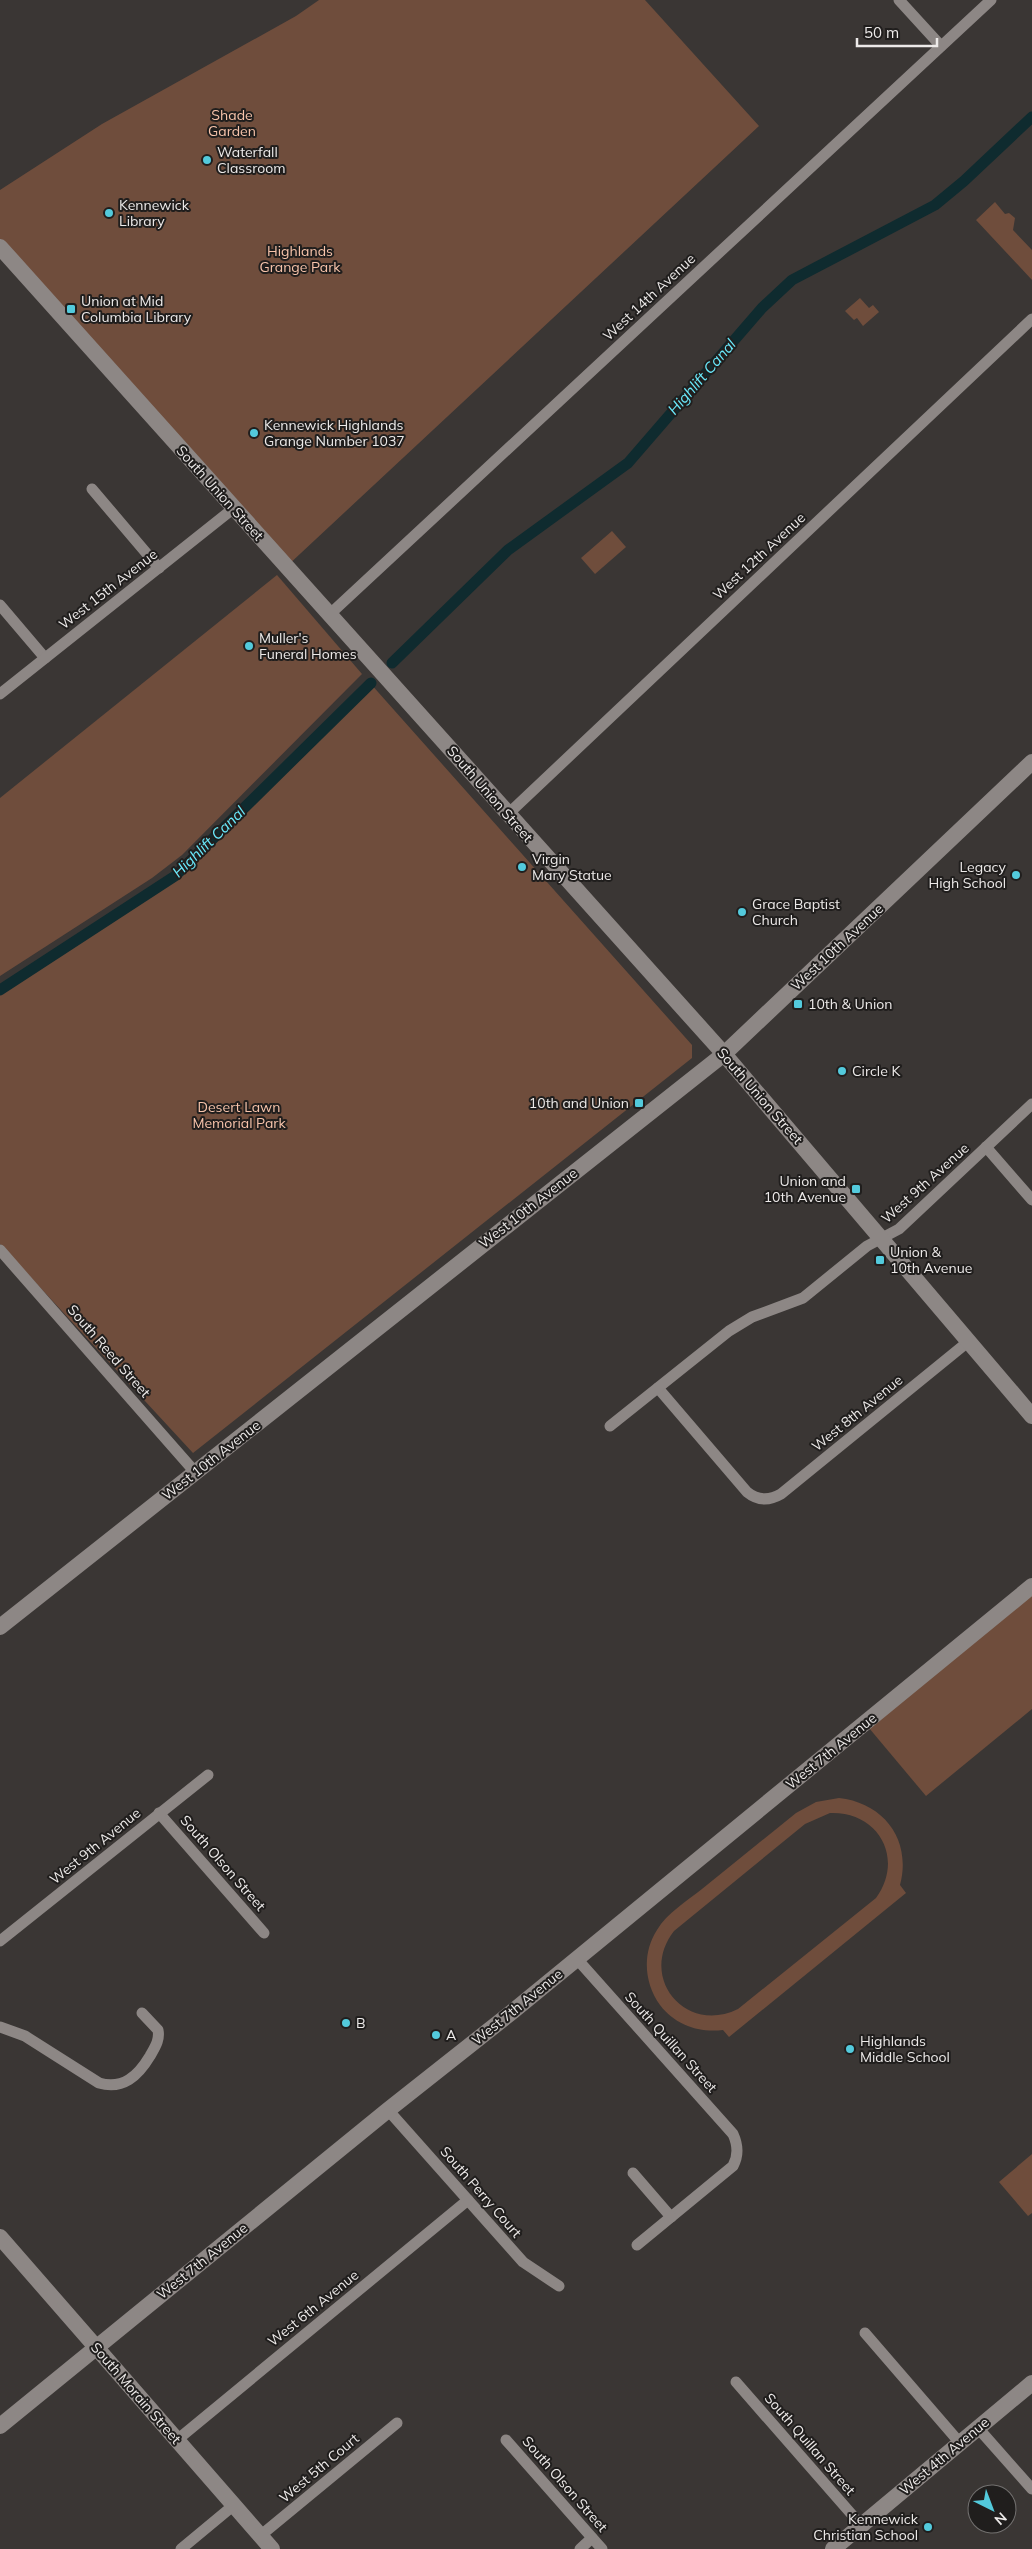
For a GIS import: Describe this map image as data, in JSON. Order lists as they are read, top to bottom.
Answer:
{
  "streets": {
    "main road": [
      "South Union Street",
      "West 10th Avenue",
      "West 7th Avenue",
      "South Morain Street",
      "West 4th Avenue"
    ],
    "street": [
      "West 14th Avenue",
      "West 12th Avenue",
      "West 15th Avenue",
      "West 9th Avenue",
      "South Reed Street",
      "West 8th Avenue",
      "South Olson Street",
      "South Quillan Street",
      "South Perry Court",
      "West 6th Avenue",
      "West 5th Court"
    ]
  },
  "crossings": [
    ["West 14th Avenue", "South Union Street"],
    ["South Union Street", "West 12th Avenue"],
    ["South Union Street", "West 15th Avenue"],
    ["South Union Street", "West 10th Avenue"],
    ["South Union Street", "West 9th Avenue"],
    ["South Union Street", "West 8th Avenue"],
    ["West 10th Avenue", "South Reed Street"],
    ["West 9th Avenue", "West 8th Avenue"],
    ["West 9th Avenue", "South Olson Street"],
    ["West 7th Avenue", "South Quillan Street"],
    ["West 7th Avenue", "South Perry Court"],
    ["West 7th Avenue", "South Morain Street"],
    ["South Quillan Street", "West 4th Avenue"],
    ["South Perry Court", "West 6th Avenue"],
    ["West 6th Avenue", "South Morain Street"],
    ["South Morain Street", "West 5th Court"]
  ],
  "water": ["Highlift Canal"],
  "parks": ["Shade Garden", "Highlands Grange Park", "Desert Lawn Memorial Park"],
  "places": {
    "other": [
      "Waterfall Classroom",
      "Kennewick Library",
      "Kennewick Highlands Grange Number 1037",
      "Muller's Funeral Homes",
      "Virgin Mary Statue",
      "Legacy High School",
      "Grace Baptist Church",
      "Circle K",
      "B",
      "A",
      "Highlands Middle School",
      "Kennewick Christian School"
    ],
    "transit": [
      "Union at Mid Columbia Library",
      "10th & Union",
      "10th and Union",
      "Union and 10th Avenue",
      "Union & 10th Avenue"
    ]
  },
  "scale_bar": "50 m",
  "north": "bottom right"
}
